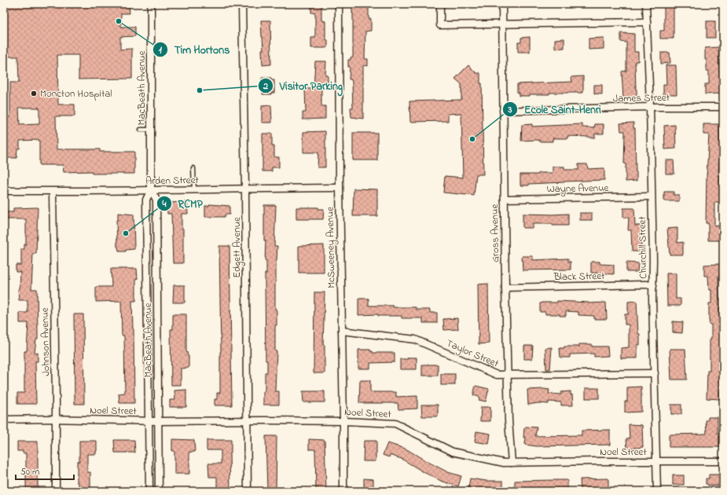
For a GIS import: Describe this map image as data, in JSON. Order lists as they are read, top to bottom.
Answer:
{
  "streets": {
    "street": [
      "MacBeath Avenue",
      "James Street",
      "Arden Street",
      "Wayne Avenue",
      "Gross Avenue",
      "Edgett Avenue",
      "McSweeney Avenue",
      "Churchill Street",
      "Black Street",
      "Johnson Avenue",
      "Taylor Street",
      "Noel Street"
    ]
  },
  "crossings": [
    ["MacBeath Avenue", "Arden Street"],
    ["MacBeath Avenue", "Noel Street"],
    ["James Street", "Gross Avenue"],
    ["James Street", "Churchill Street"],
    ["Arden Street", "Edgett Avenue"],
    ["Arden Street", "McSweeney Avenue"],
    ["Arden Street", "Johnson Avenue"],
    ["Wayne Avenue", "Gross Avenue"],
    ["Wayne Avenue", "Churchill Street"],
    ["Gross Avenue", "Black Street"],
    ["Gross Avenue", "Taylor Street"],
    ["Gross Avenue", "Noel Street"],
    ["Edgett Avenue", "Noel Street"],
    ["McSweeney Avenue", "Taylor Street"],
    ["McSweeney Avenue", "Noel Street"],
    ["Churchill Street", "Black Street"],
    ["Churchill Street", "Taylor Street"],
    ["Churchill Street", "Noel Street"],
    ["Johnson Avenue", "Noel Street"]
  ],
  "places": [
    "Tim Hortons",
    "Visitor Parking",
    "Moncton Hospital",
    "Ecole Saint-Henri",
    "RCMP"
  ],
  "scale_bar": "50 m"
}
